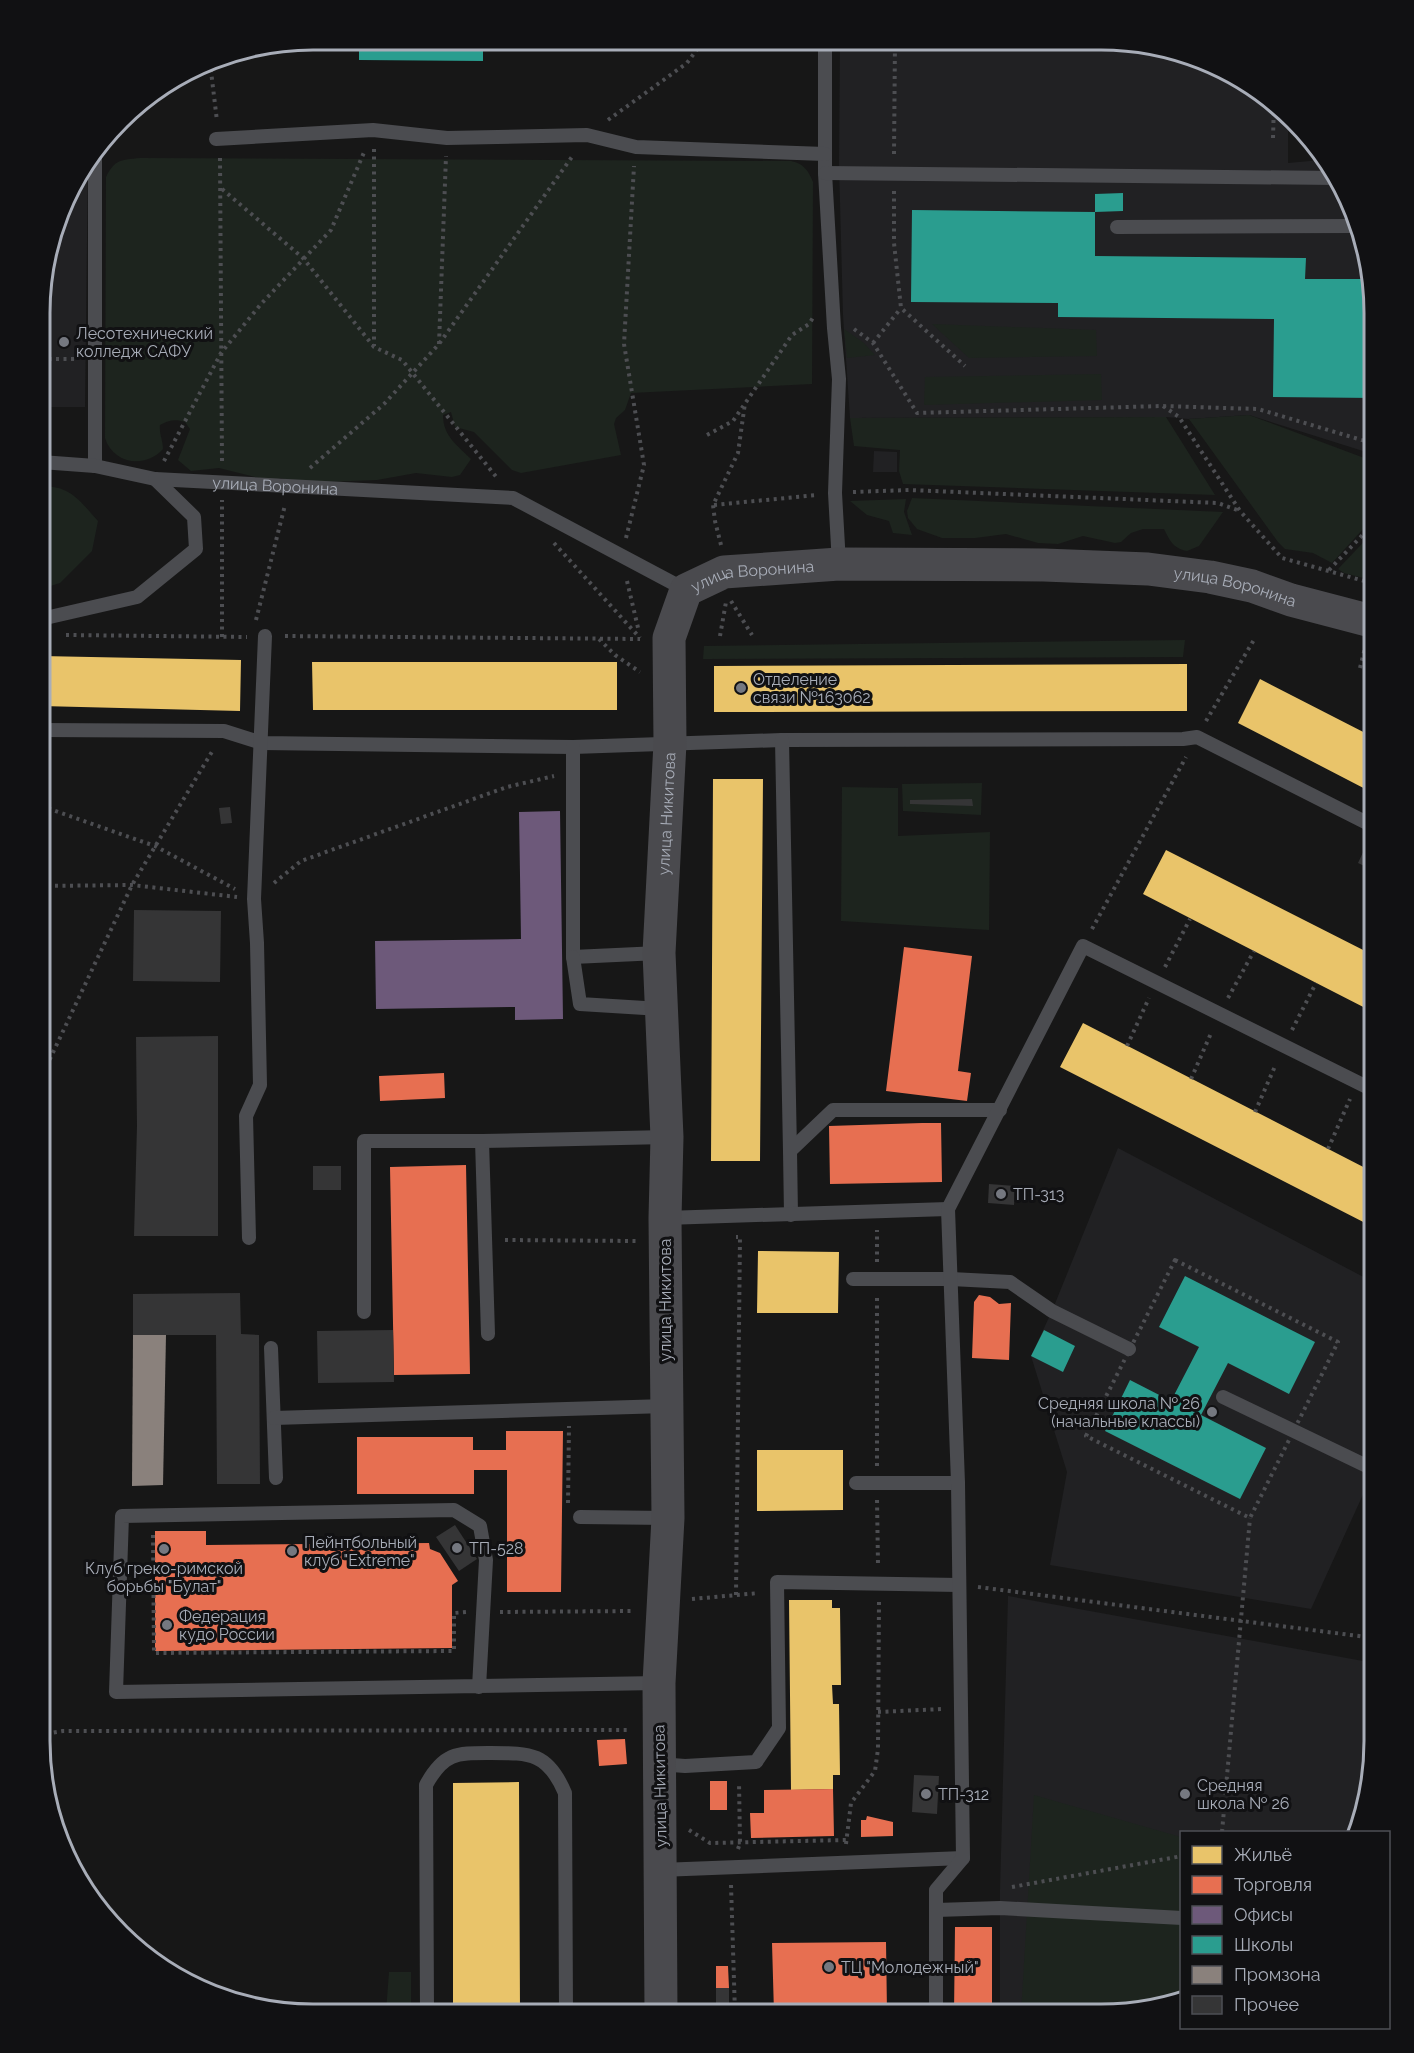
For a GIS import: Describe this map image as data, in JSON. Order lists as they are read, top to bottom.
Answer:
{
  "streets": {
    "street": ["улица Воронина", "улица Никитова"]
  },
  "crossings": [
    ["улица Воронина", "улица Никитова"]
  ],
  "places": [
    "Лесотехнический колледж САФУ",
    "Отделение связи №163062",
    "ТП-313",
    "Средняя школа № 26 (начальные классы)",
    "ТП-528",
    "Клуб греко-римской борьбы \"Булат\"",
    "Пейнтбольный клуб \"Extreme\"",
    "Федерация кудо России",
    "ТП-312",
    "Средняя школа № 26",
    "ТЦ \"Молодежный\""
  ],
  "legend": [
    "Жильё",
    "Торговля",
    "Офисы",
    "Школы",
    "Промзона",
    "Прочее"
  ]
}
